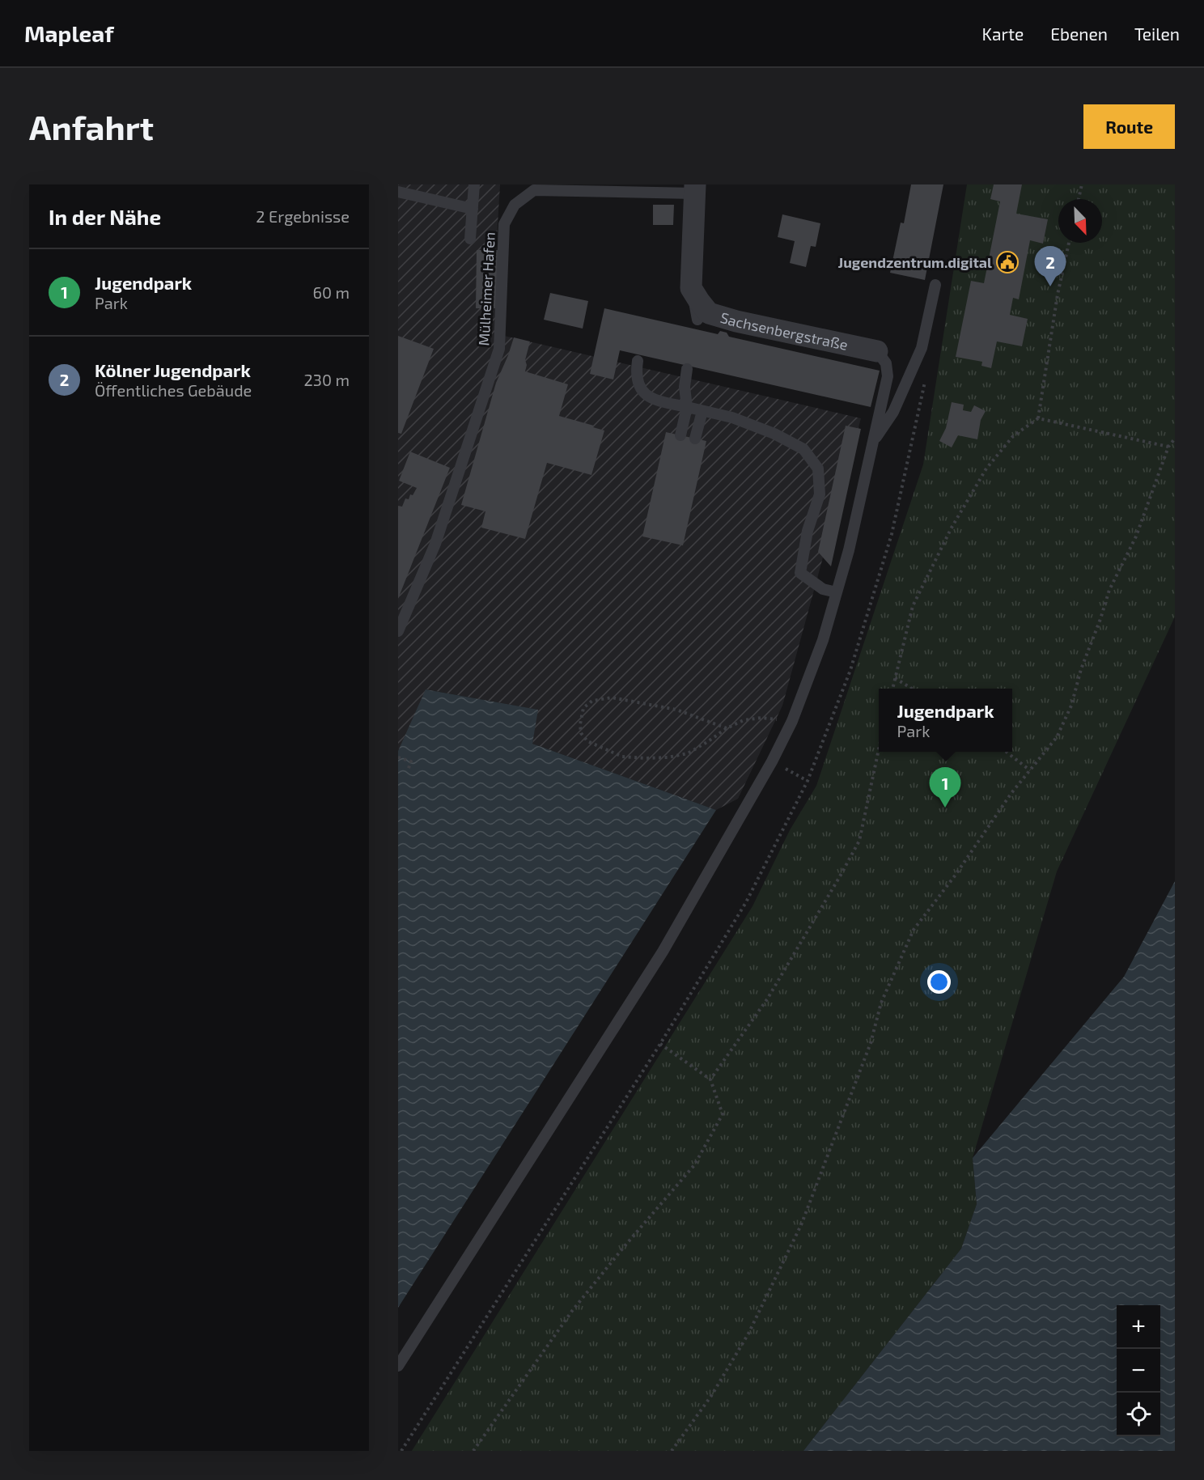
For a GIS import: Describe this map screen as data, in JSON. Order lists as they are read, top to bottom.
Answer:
{
  "streets": {
    "street": ["Sachsenbergstraße"],
    "lane": ["Mülheimer Hafen"]
  },
  "places": {
    "public building": ["Jugendzentrum.digital"]
  },
  "north": "bottom right",
  "page": {
    "header": "Mapleaf",
    "nav": ["Karte", "Ebenen", "Teilen"],
    "buttons": "Route",
    "title": "Anfahrt",
    "heading": ["In der Nähe", "2 Ergebnisse"],
    "pins": ["2", "1"],
    "list": [
      {
        "mark": "1",
        "name": "Jugendpark",
        "note": "Park",
        "value": "60 m"
      },
      {
        "mark": "2",
        "name": "Kölner Jugendpark",
        "note": "Öffentliches Gebäude",
        "value": "230 m"
      }
    ],
    "popup": ["Jugendpark", "Park"],
    "map_buttons": ["+", "−"]
  }
}
